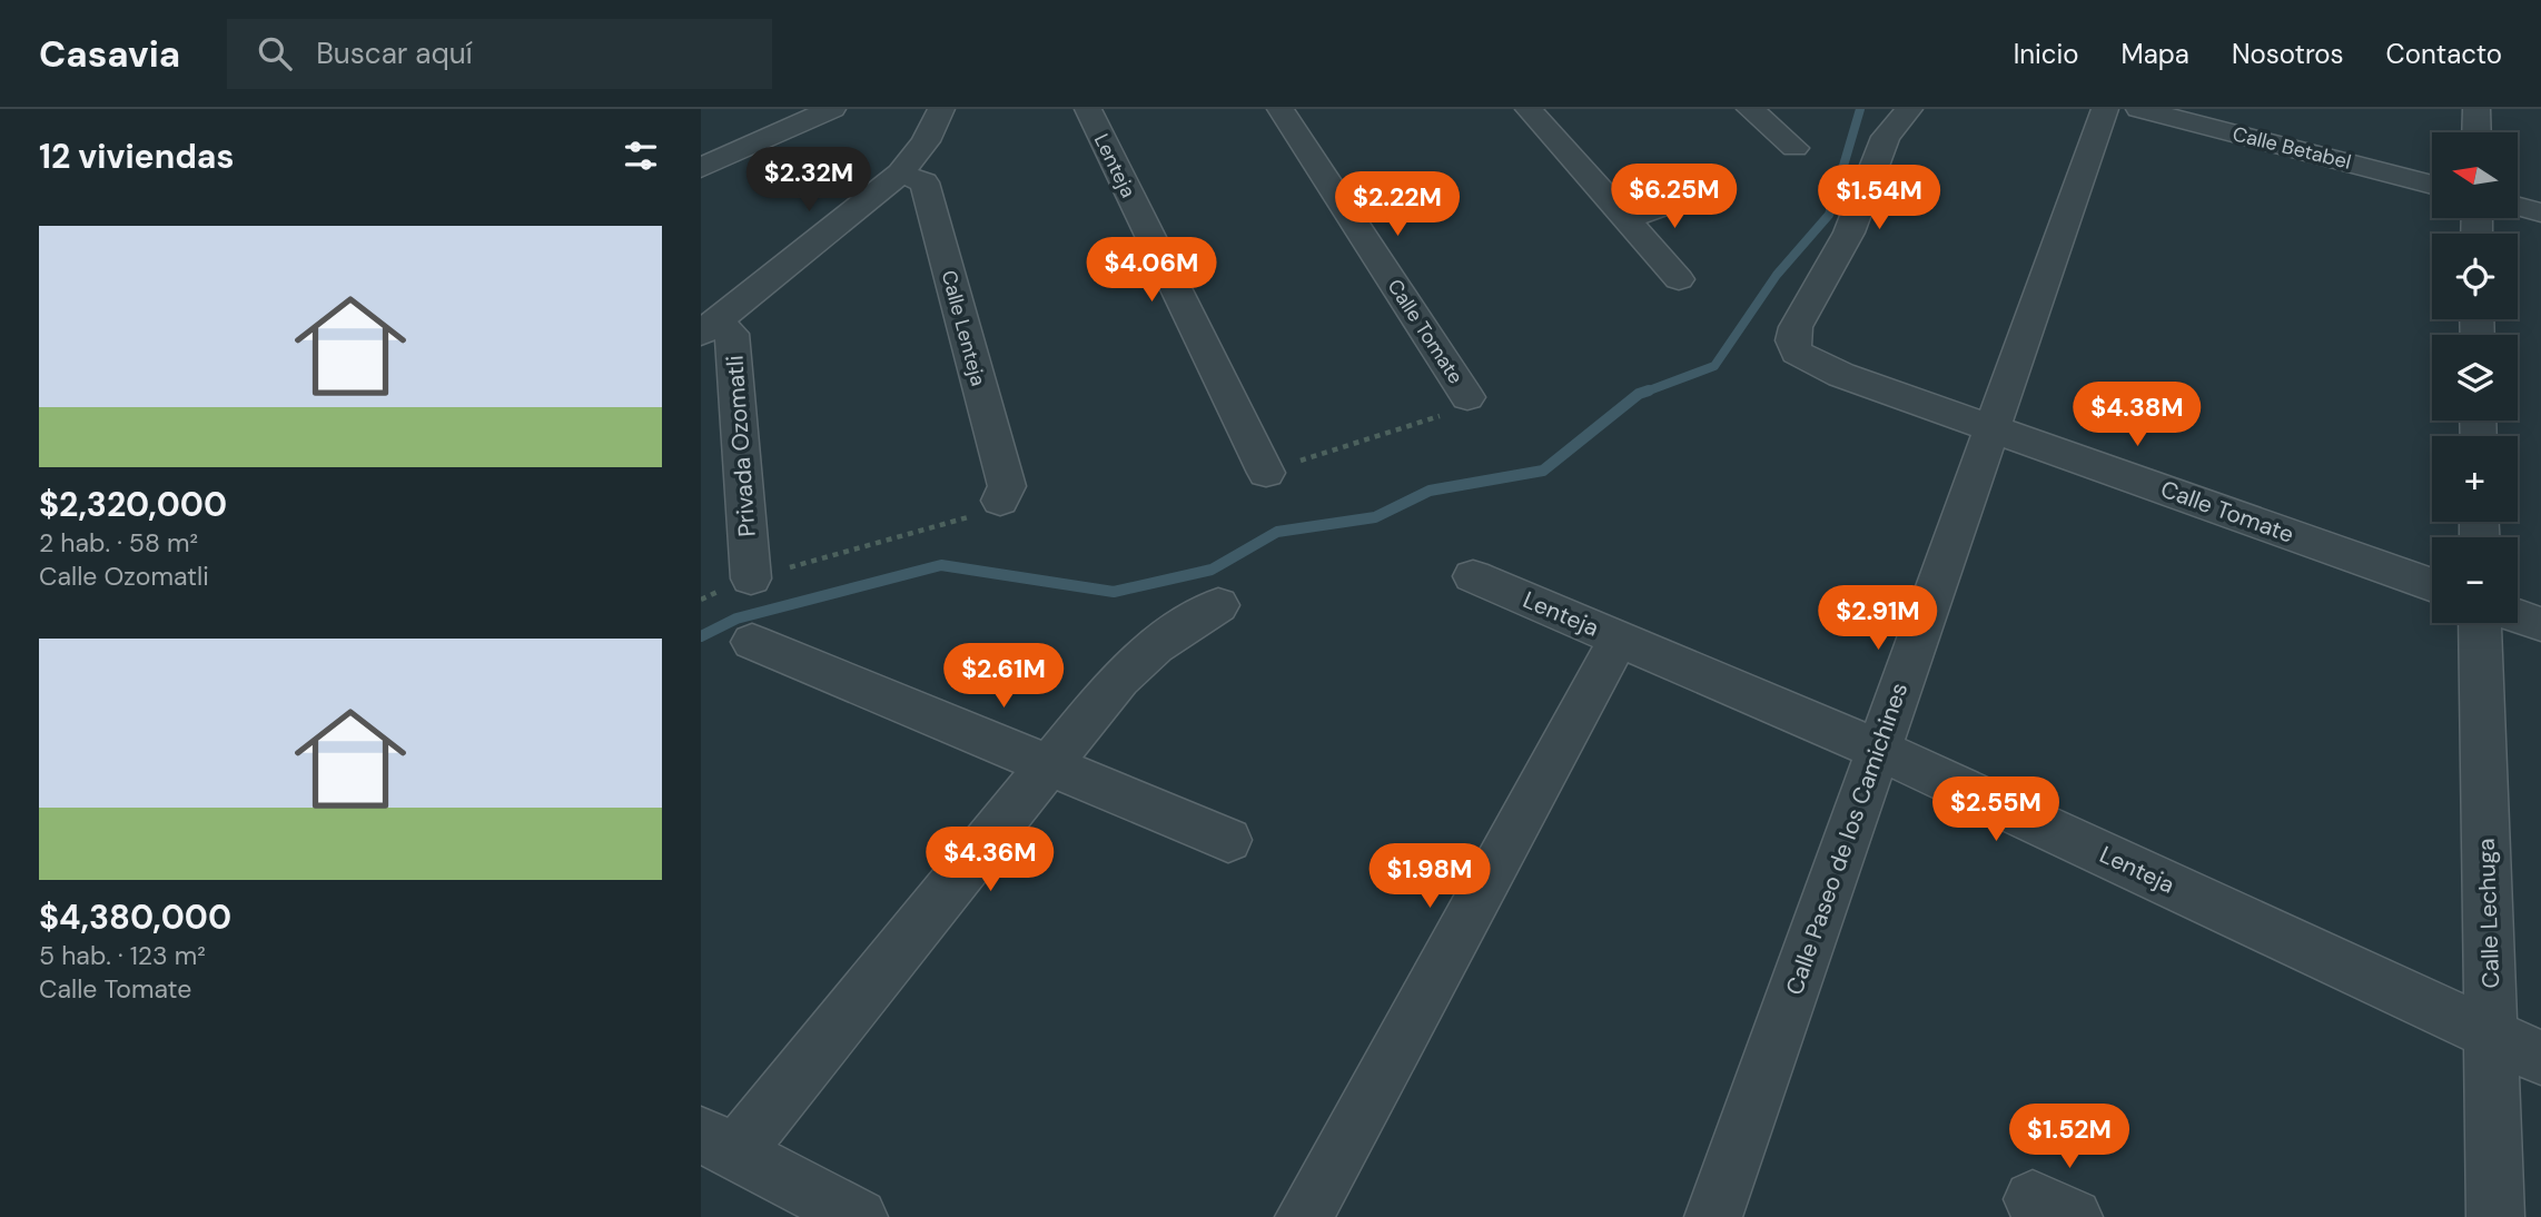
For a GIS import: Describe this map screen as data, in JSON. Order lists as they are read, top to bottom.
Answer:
{
  "streets": {
    "street": [
      "Calle Betabel",
      "Lenteja",
      "Calle Lenteja",
      "Calle Tomate",
      "Privada Ozomatli",
      "Calle Paseo de los Camichines",
      "Calle Lechuga"
    ]
  },
  "crossings": [
    ["Lenteja", "Calle Paseo de los Camichines"],
    ["Lenteja", "Calle Lechuga"],
    ["Calle Tomate", "Calle Paseo de los Camichines"]
  ],
  "north": "left",
  "page": {
    "header": "Casavia",
    "search": "Buscar aquí",
    "nav": [
      "Inicio",
      "Mapa",
      "Nosotros",
      "Contacto"
    ],
    "heading": "12 viviendas",
    "map_buttons": ["+", "−"],
    "price": [
      "$2.32M",
      "$6.25M",
      "$1.54M",
      "$2.22M",
      "$4.06M",
      "$4.38M",
      "$2.91M",
      "$2.61M",
      "$2.55M",
      "$4.36M",
      "$1.98M",
      "$1.52M"
    ],
    "list": [
      {
        "name": "$2,320,000",
        "note": "2 hab. · 58 m² · Calle Ozomatli"
      },
      {
        "name": "$4,380,000",
        "note": "5 hab. · 123 m² · Calle Tomate"
      }
    ]
  }
}
